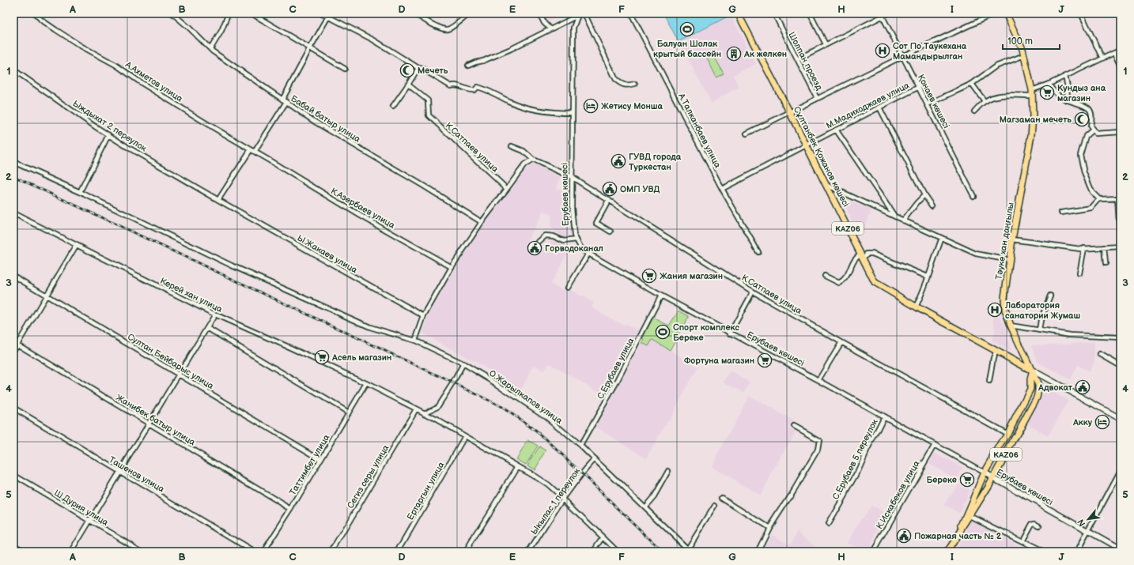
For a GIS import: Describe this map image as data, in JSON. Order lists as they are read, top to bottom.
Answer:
{
  "streets": {
    "main road": [
      "Сұлтанбек Қожанов көшесі",
      "Ерубаев көшесі",
      "KАZ06",
      "Тәуке хан даңғылы"
    ],
    "street": [
      "Шолпан проезд",
      "А.Ахметов улица",
      "Қонаев көшесі",
      "М.Мадиходжаев улица",
      "Бабай батыр улица",
      "Ыждыхат 2 переулок",
      "А.Талканбаев улица",
      "К.Сатпаев улица",
      "К.Азербаев улица",
      "Ы.Жакаев улица",
      "Керей хан улица",
      "Султан Бейбарыс улица",
      "С.Ерубаев улица",
      "О.Жарылкапов улица",
      "Жанибек батыр улица",
      "С.Ерубаев 5 переулок",
      "Таттимбет улица",
      "Ташенов улица",
      "Сегиз серы улица",
      "Ертаргын улица",
      "К.Искабеков улица",
      "Ыкылас 1 переулок",
      "Ш.Дурия улица"
    ]
  },
  "crossings": [
    ["А.Ахметов улица", "К.Азербаев улица"],
    ["Қонаев көшесі", "М.Мадиходжаев улица"],
    ["М.Мадиходжаев улица", "А.Талканбаев улица"],
    ["М.Мадиходжаев улица", "Сұлтанбек Қожанов көшесі"],
    ["Ыждыхат 2 переулок", "Ы.Жакаев улица"],
    ["К.Сатпаев улица", "Ерубаев көшесі"],
    ["К.Сатпаев улица", "KАZ06"],
    ["Сұлтанбек Қожанов көшесі", "KАZ06"],
    ["Сұлтанбек Қожанов көшесі", "Тәуке хан даңғылы"],
    ["Ерубаев көшесі", "KАZ06"],
    ["Ерубаев көшесі", "С.Ерубаев улица"],
    ["Ерубаев көшесі", "С.Ерубаев 5 переулок"],
    ["Ерубаев көшесі", "К.Искабеков улица"],
    ["KАZ06", "Тәуке хан даңғылы"],
    ["Керей хан улица", "Таттимбет улица"],
    ["Керей хан улица", "Сегиз серы улица"],
    ["Керей хан улица", "Ертаргын улица"],
    ["Керей хан улица", "Ыкылас 1 переулок"],
    ["Султан Бейбарыс улица", "Таттимбет улица"],
    ["С.Ерубаев улица", "О.Жарылкапов улица"],
    ["О.Жарылкапов улица", "Ыкылас 1 переулок"],
    ["Жанибек батыр улица", "Таттимбет улица"]
  ],
  "places": {
    "sports": ["Балуан Шолак крытый бассейн", "Спорт комплекс Береке"],
    "hospital": ["Сот По Таукехана Мамандырылган", "Лаборатория санатории Жумаш"],
    "building": ["Ак желкен"],
    "mosque": ["Мечеть", "Магзаман мечеть"],
    "supermarket": [
      "Кундыз ана магазин",
      "Жания магазин",
      "Асель магазин",
      "Фортуна магазин",
      "Береке"
    ],
    "hotel": ["Жетису Монша", "Акку"],
    "public building": [
      "ГУВД города Туркестан",
      "ОМП УВД",
      "Горводоканал",
      "Адвокат",
      "Пожарная часть № 2"
    ]
  },
  "scale_bar": "100 m",
  "north": "bottom left",
  "grid": {
    "columns": [
      "A",
      "B",
      "C",
      "D",
      "E",
      "F",
      "G",
      "H",
      "I",
      "J"
    ],
    "rows": [
      "1",
      "2",
      "3",
      "4",
      "5"
    ]
  }
}
